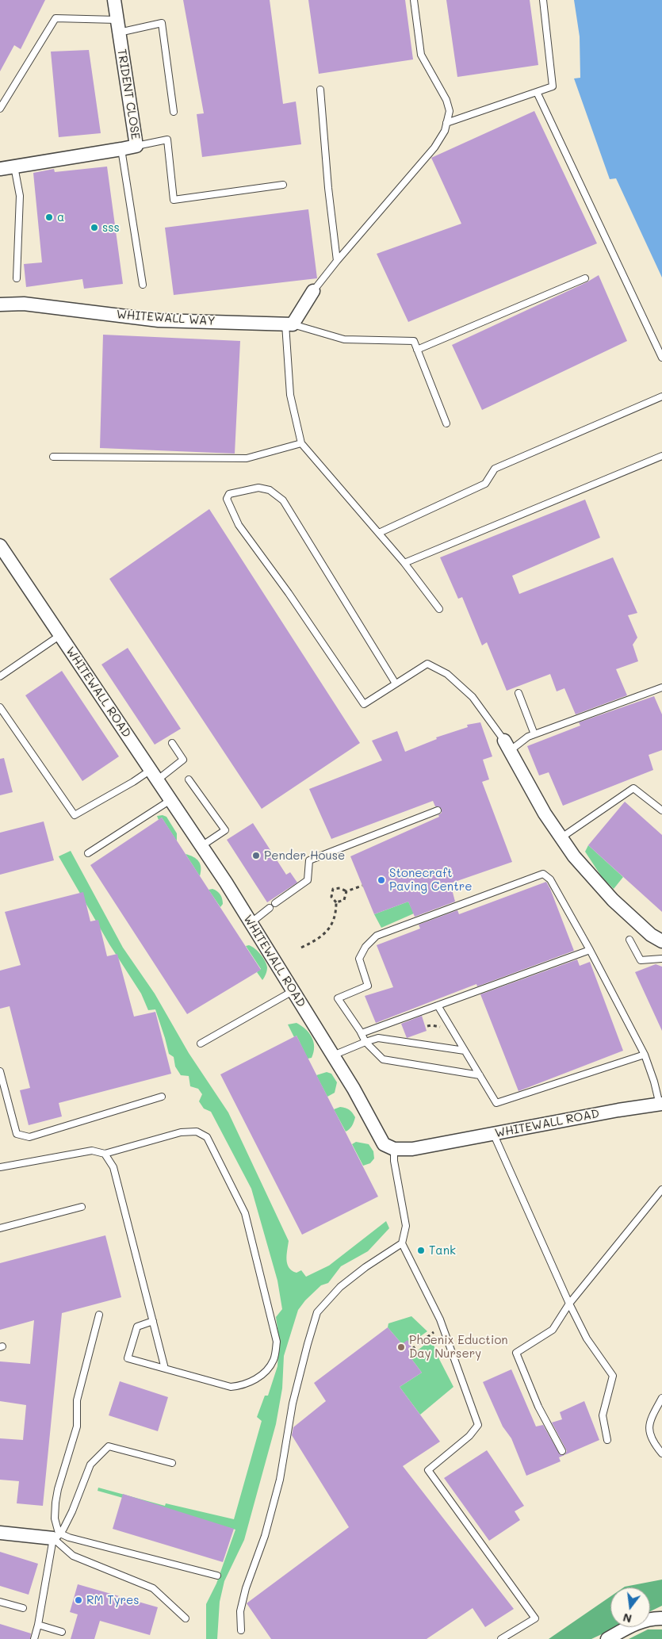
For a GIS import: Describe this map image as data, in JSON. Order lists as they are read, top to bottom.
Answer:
{
  "streets": {
    "street": ["TRIDENT CLOSE", "WHITEWALL WAY", "WHITEWALL ROAD"]
  },
  "places": [
    "a",
    "sss",
    "Pender House",
    "Stonecraft Paving Centre",
    "Tank",
    "Phoenix Eduction Day Nursery",
    "RM Tyres"
  ],
  "north": "bottom"
}
